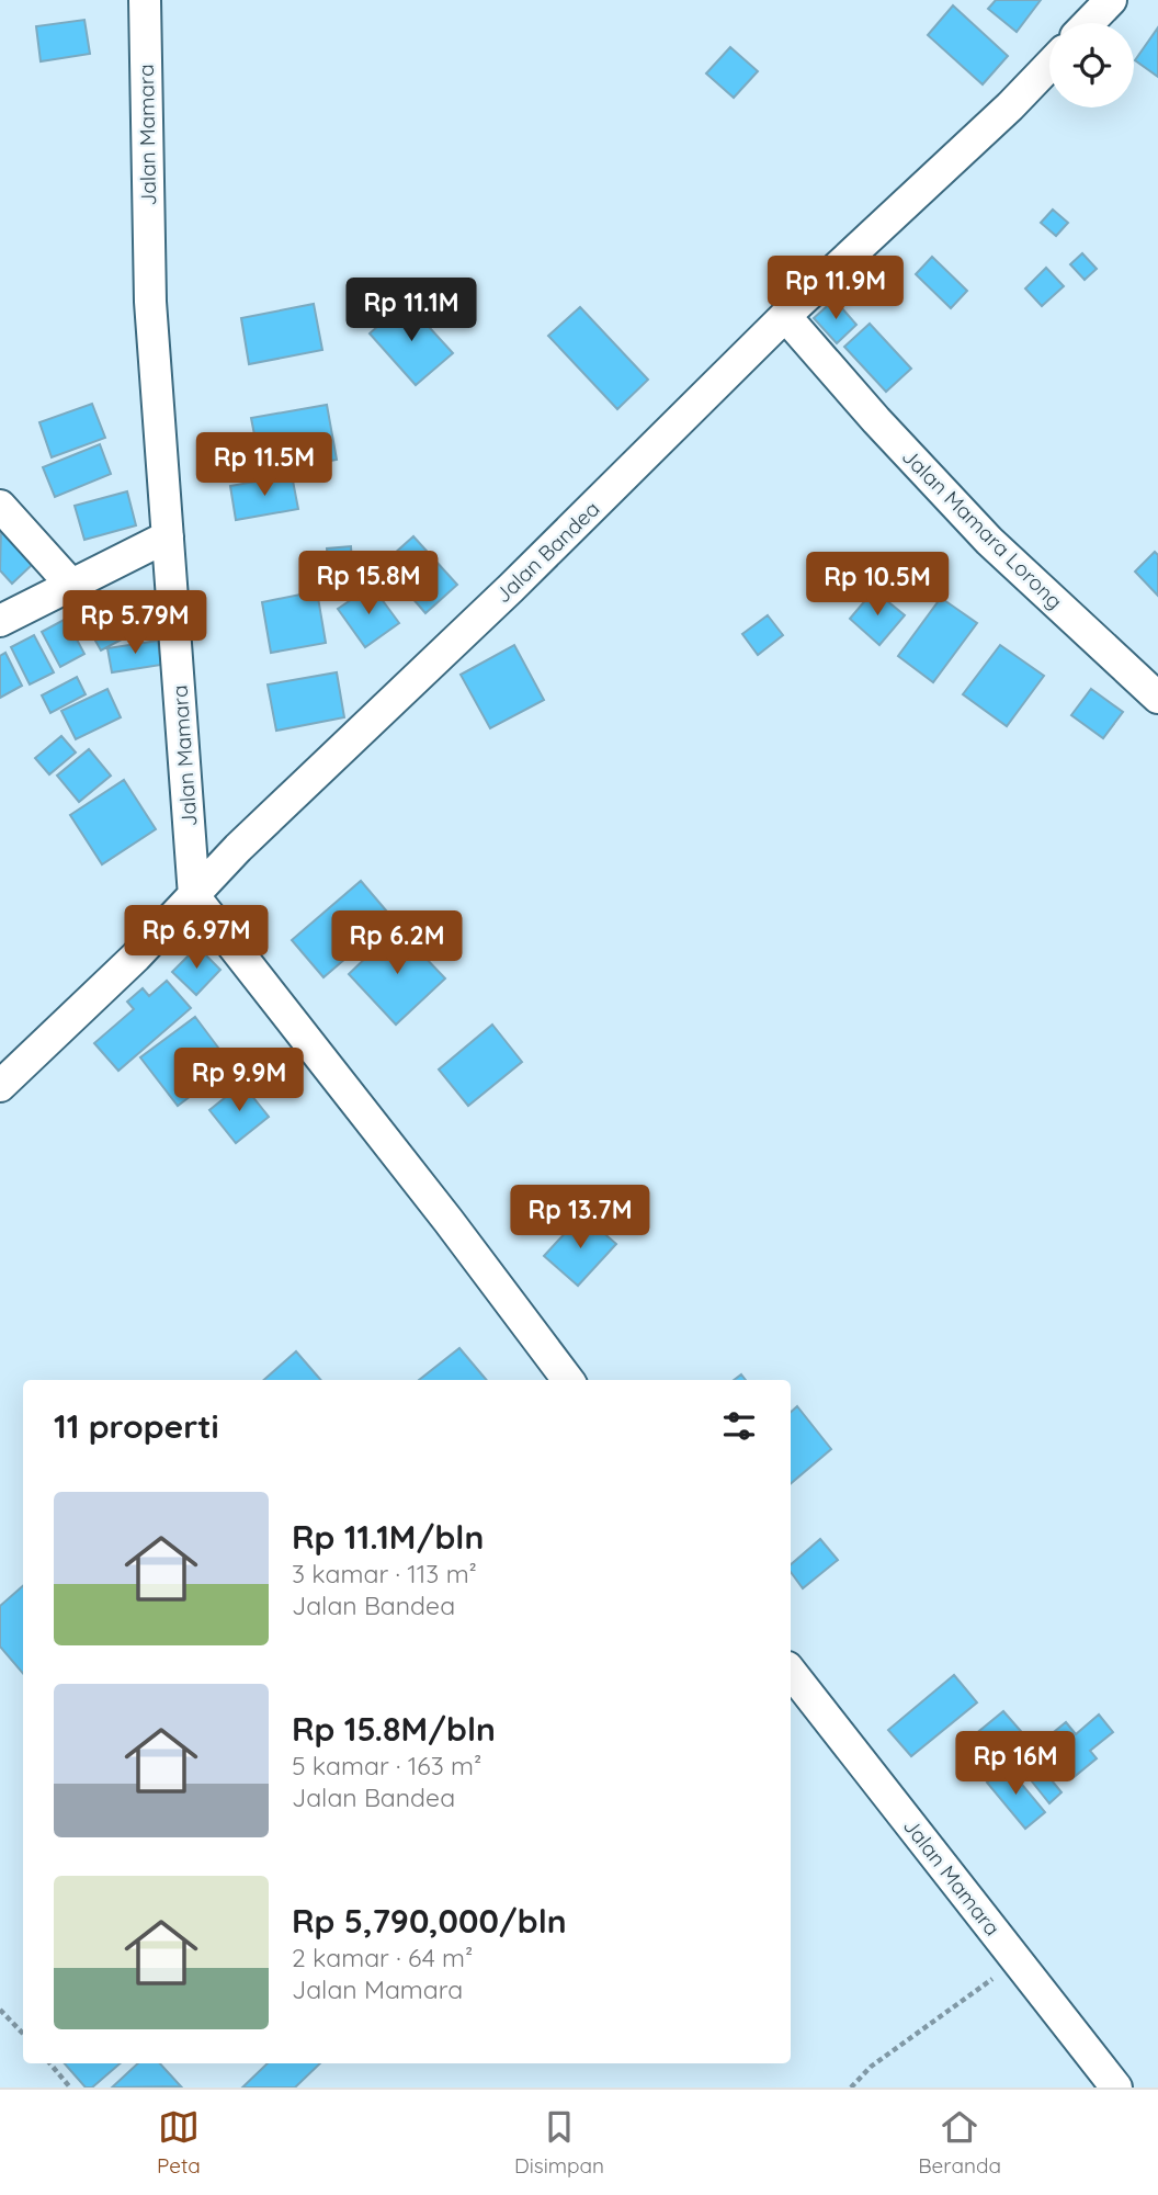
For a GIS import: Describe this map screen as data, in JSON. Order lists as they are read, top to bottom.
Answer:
{
  "streets": {
    "street": ["Jalan Mamara", "Jalan Mamara Lorong", "Jalan Bandea"]
  },
  "crossings": [
    ["Jalan Mamara", "Jalan Bandea"],
    ["Jalan Mamara Lorong", "Jalan Bandea"]
  ],
  "page": {
    "price": [
      "Rp 11.9M",
      "Rp 11.1M",
      "Rp 11.5M",
      "Rp 15.8M",
      "Rp 10.5M",
      "Rp 5.79M",
      "Rp 6.97M",
      "Rp 6.2M",
      "Rp 9.9M",
      "Rp 13.7M",
      "Rp 16M"
    ],
    "heading": "11 properti",
    "list": [
      {
        "name": "Rp 11.1M/bln",
        "note": "3 kamar · 113 m² · Jalan Bandea"
      },
      {
        "name": "Rp 15.8M/bln",
        "note": "5 kamar · 163 m² · Jalan Bandea"
      },
      {
        "name": "Rp 5,790,000/bln",
        "note": "2 kamar · 64 m² · Jalan Mamara"
      }
    ],
    "tabs": ["Peta", "Disimpan", "Beranda"]
  }
}
